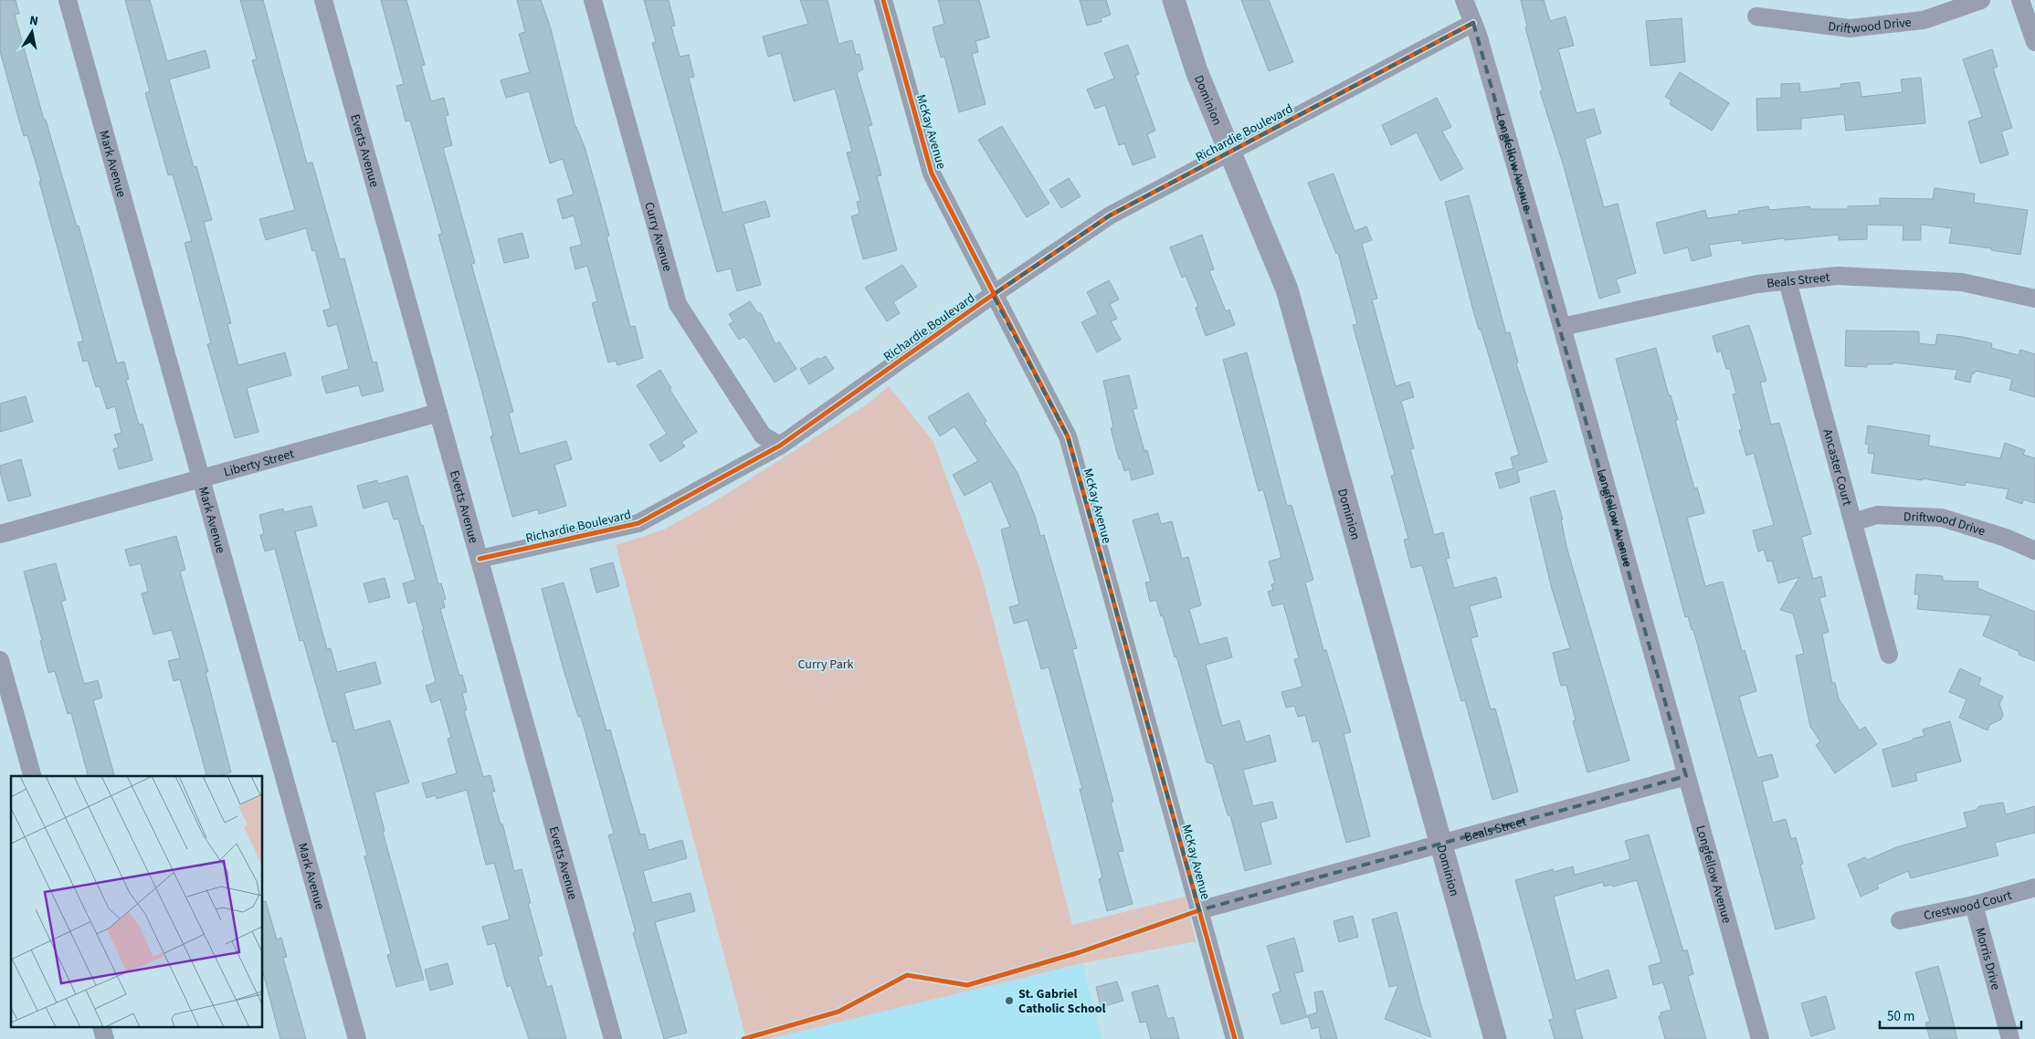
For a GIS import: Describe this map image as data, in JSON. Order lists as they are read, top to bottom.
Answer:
{
  "streets": {
    "street": [
      "Driftwood Drive",
      "Dominion",
      "McKay Avenue",
      "Richardie Boulevard",
      "Everts Avenue",
      "Longfellow Avenue",
      "Mark Avenue",
      "Curry Avenue",
      "Beals Street",
      "Liberty Street",
      "Ancaster Court",
      "Crestwood Court",
      "Morris Drive"
    ]
  },
  "crossings": [
    ["Driftwood Drive", "Ancaster Court"],
    ["Dominion", "Richardie Boulevard"],
    ["Dominion", "Beals Street"],
    ["McKay Avenue", "Richardie Boulevard"],
    ["McKay Avenue", "Beals Street"],
    ["Richardie Boulevard", "Everts Avenue"],
    ["Richardie Boulevard", "Longfellow Avenue"],
    ["Richardie Boulevard", "Curry Avenue"],
    ["Everts Avenue", "Liberty Street"],
    ["Longfellow Avenue", "Beals Street"],
    ["Mark Avenue", "Liberty Street"],
    ["Beals Street", "Ancaster Court"],
    ["Crestwood Court", "Morris Drive"]
  ],
  "parks": ["Curry Park"],
  "places": ["St. Gabriel Catholic School"],
  "scale_bar": "50 m",
  "north": "top"
}
